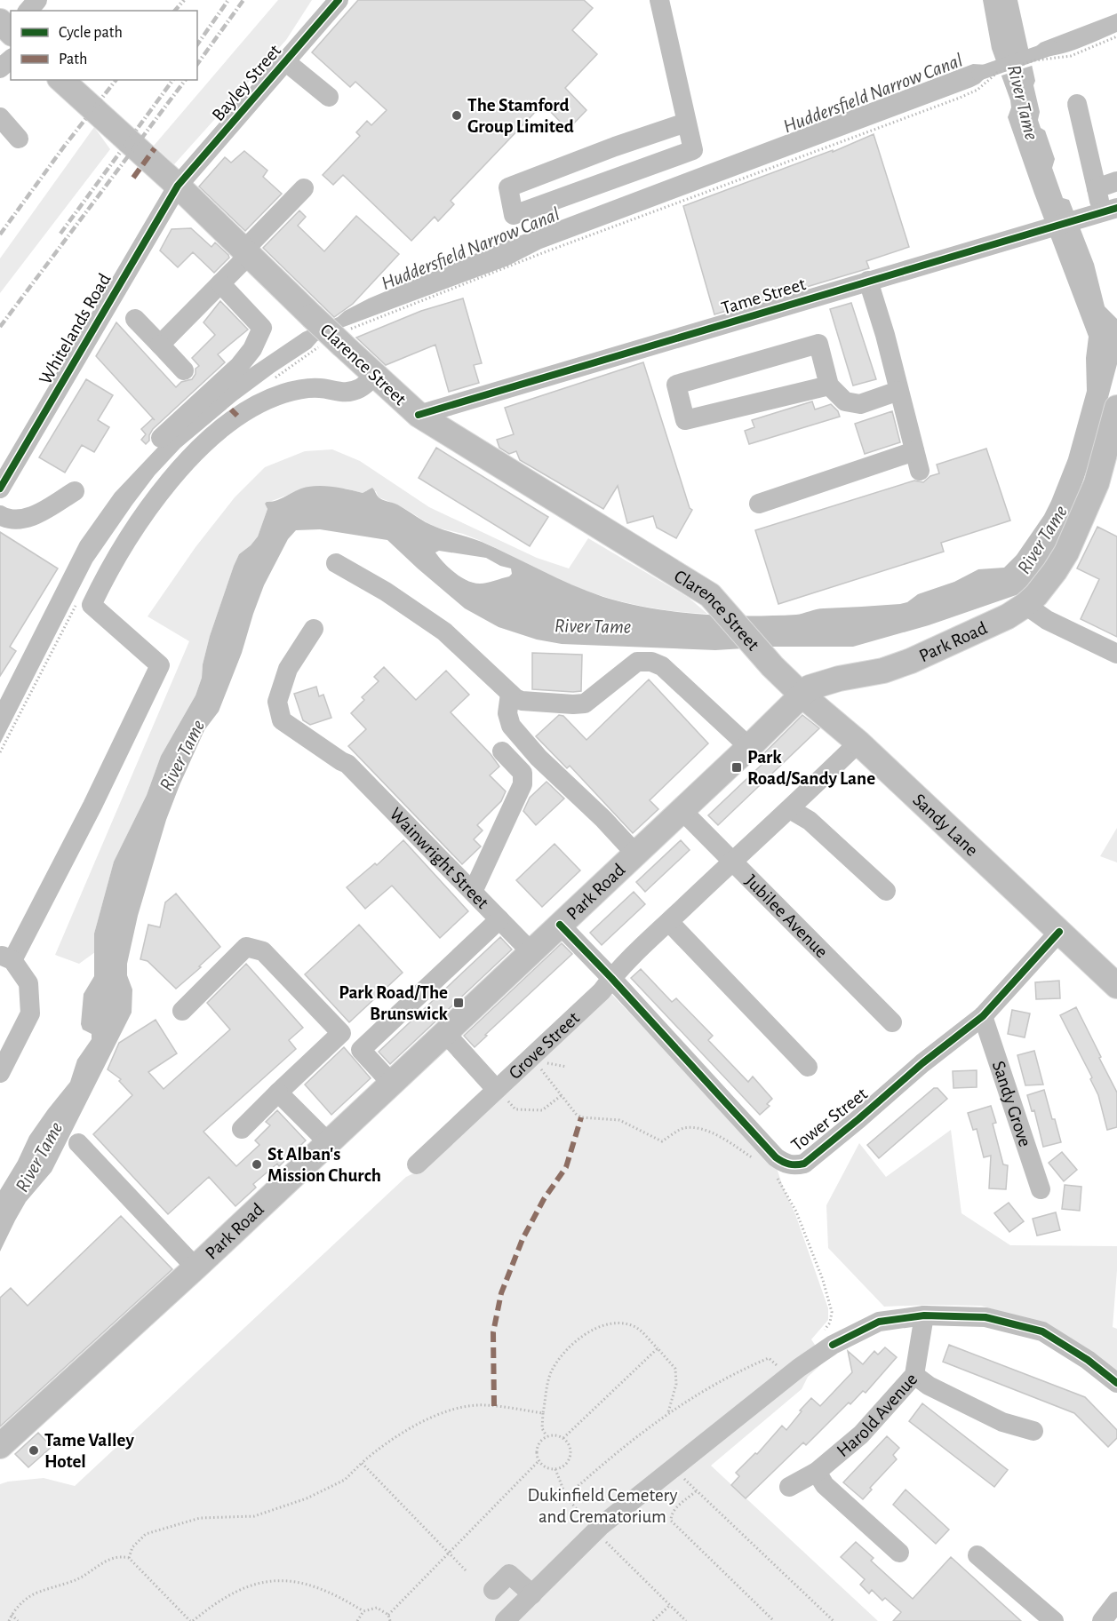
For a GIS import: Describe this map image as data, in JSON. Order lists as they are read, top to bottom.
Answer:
{
  "streets": {
    "main road": ["Clarence Street", "Park Road", "Sandy Lane"],
    "street": [
      "Bayley Street",
      "Tame Street",
      "Whitelands Road",
      "Wainwright Street",
      "Jubilee Avenue",
      "Grove Street",
      "Sandy Grove",
      "Tower Street",
      "Harold Avenue"
    ]
  },
  "crossings": [
    ["Bayley Street", "Whitelands Road"],
    ["Bayley Street", "Clarence Street"],
    ["Tame Street", "Clarence Street"],
    ["Whitelands Road", "Clarence Street"],
    ["Clarence Street", "Sandy Lane"],
    ["Park Road", "Sandy Lane"],
    ["Park Road", "Wainwright Street"],
    ["Park Road", "Jubilee Avenue"],
    ["Park Road", "Tower Street"],
    ["Sandy Lane", "Grove Street"],
    ["Sandy Lane", "Tower Street"],
    ["Jubilee Avenue", "Grove Street"],
    ["Grove Street", "Tower Street"],
    ["Sandy Grove", "Tower Street"]
  ],
  "water": ["Huddersfield Narrow Canal", "River Tame"],
  "parks": ["Dukinfield Cemetery and Crematorium"],
  "places": {
    "other": ["The Stamford Group Limited", "St Alban's Mission Church", "Tame Valley Hotel"],
    "transit": ["Park Road/Sandy Lane", "Park Road/The Brunswick"]
  },
  "legend": ["Cycle path", "Path"]
}
